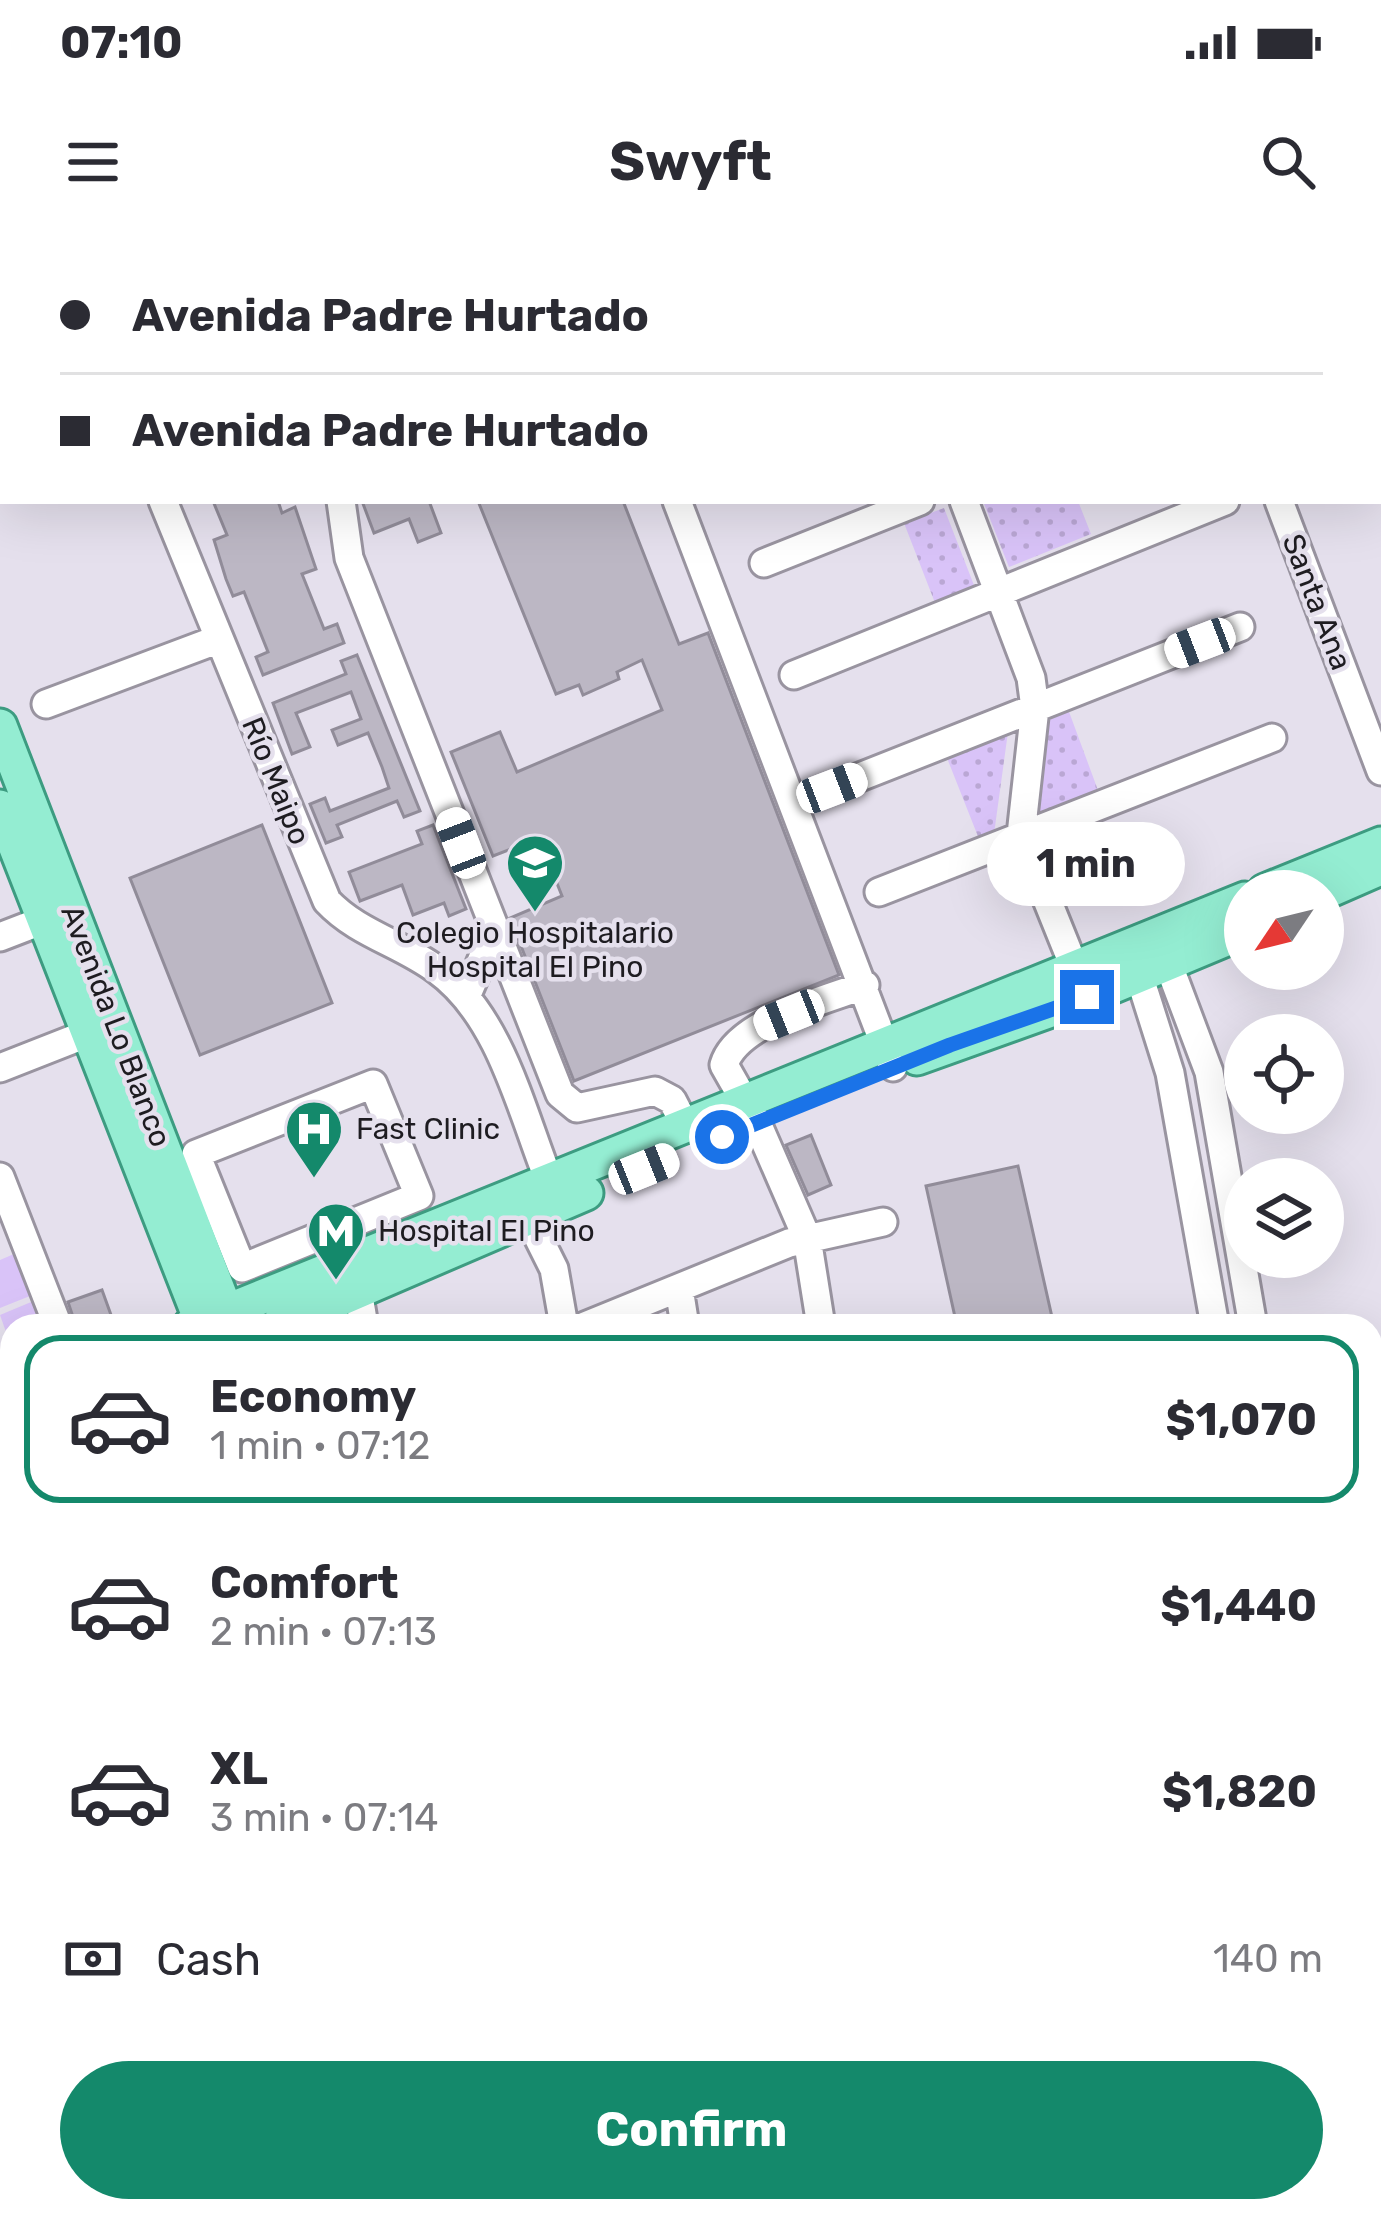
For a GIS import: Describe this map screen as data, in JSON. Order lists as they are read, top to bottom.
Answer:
{
  "streets": {
    "main road": ["Avenida Lo Blanco"],
    "street": ["Santa Ana", "Río Maipo"]
  },
  "places": {
    "school or university": ["Colegio Hospitalario Hospital El Pino"],
    "hospital": ["Fast Clinic"],
    "metro station": ["Hospital El Pino"]
  },
  "north": "bottom left",
  "page": {
    "status": "07:10",
    "header": "Swyft",
    "banner": ["Avenida Padre Hurtado", "Avenida Padre Hurtado"],
    "bubble": "1 min",
    "list": [
      {
        "name": "Economy",
        "note": "1 min · 07:12",
        "value": "$1,070"
      },
      {
        "name": "Comfort",
        "note": "2 min · 07:13",
        "value": "$1,440"
      },
      {
        "name": "XL",
        "note": "3 min · 07:14",
        "value": "$1,820"
      }
    ],
    "pay": ["Cash", "140 m"],
    "buttons": "Confirm"
  }
}
